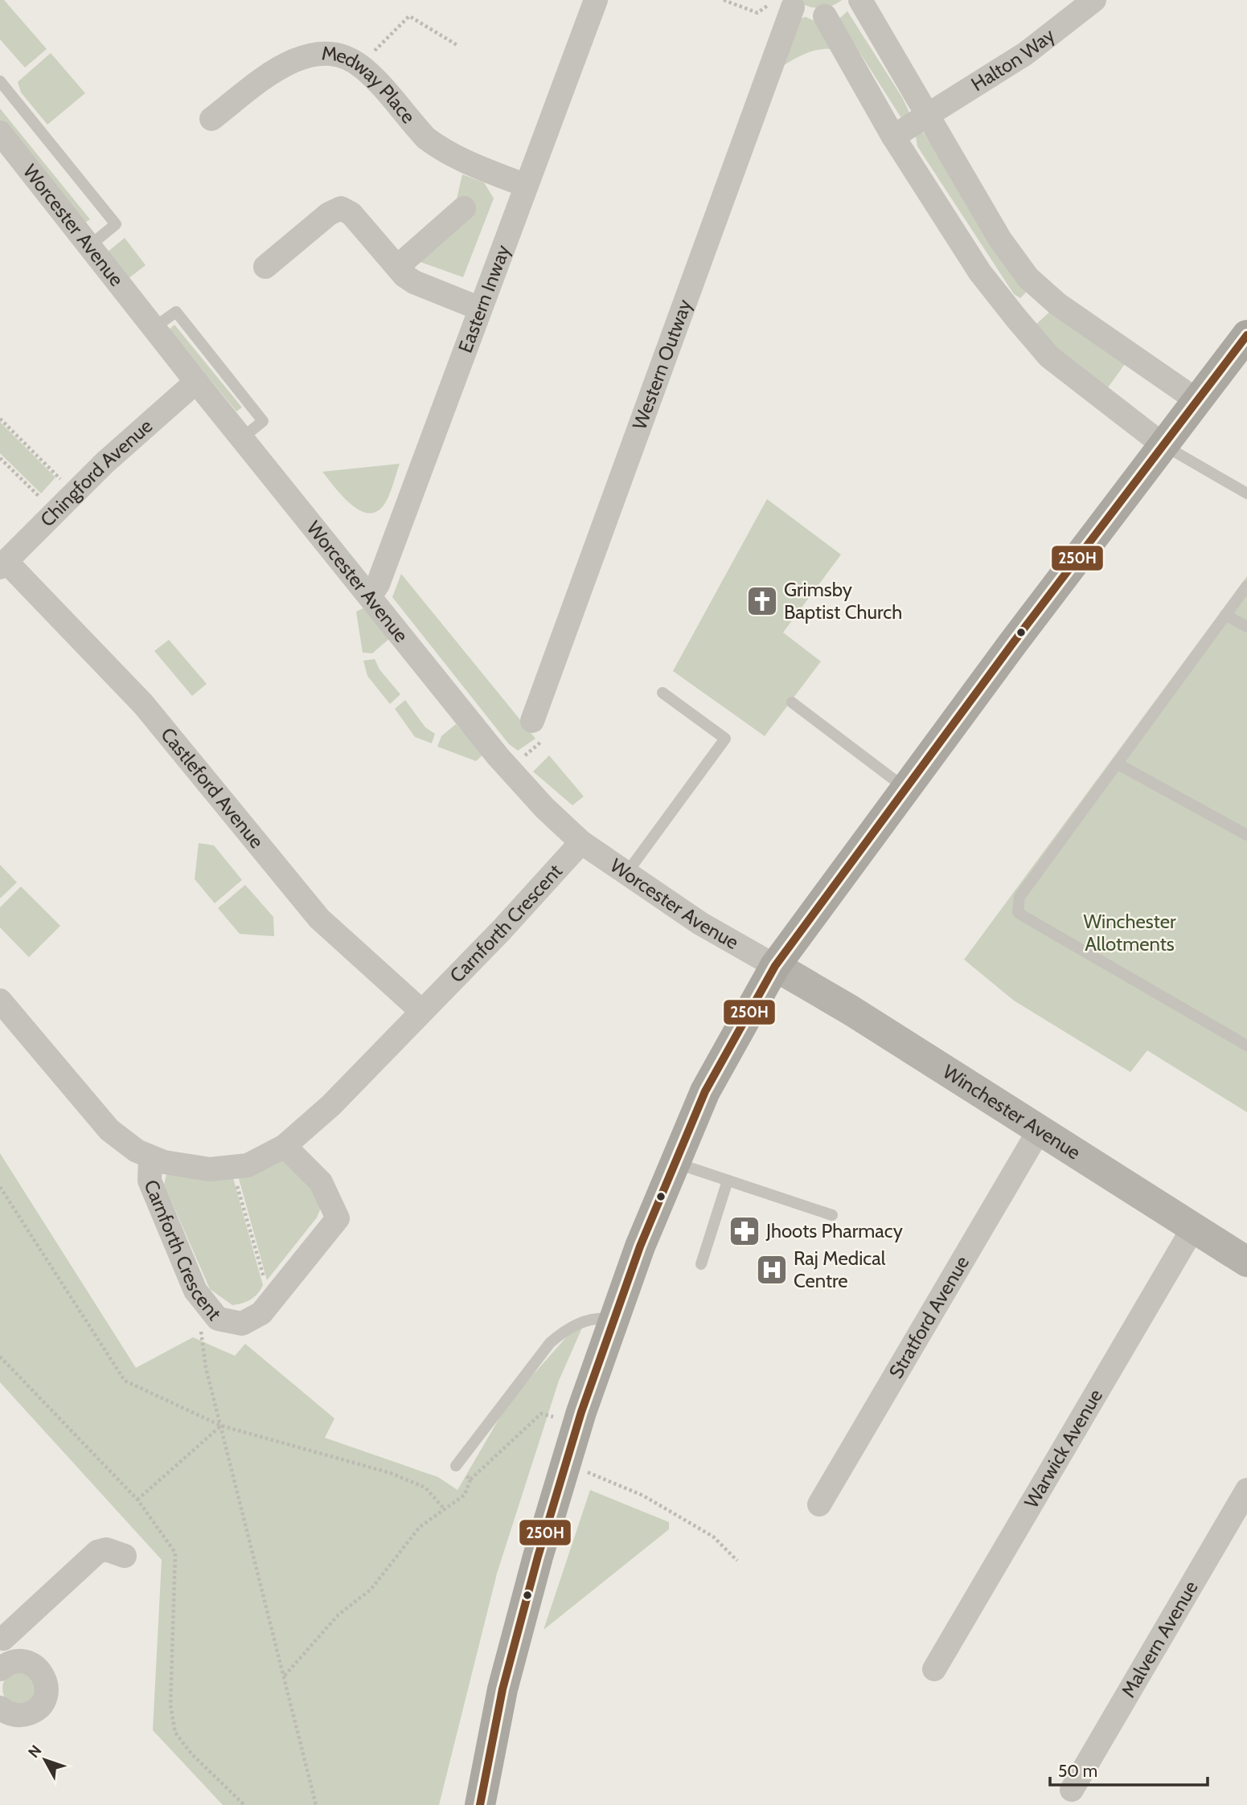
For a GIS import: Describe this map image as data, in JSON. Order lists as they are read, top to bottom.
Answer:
{
  "streets": {
    "street": [
      "Halton Way",
      "Medway Place",
      "Worcester Avenue",
      "Eastern Inway",
      "Western Outway",
      "Chingford Avenue",
      "Castleford Avenue",
      "Carnforth Crescent",
      "Winchester Avenue",
      "Stratford Avenue",
      "Warwick Avenue",
      "Malvern Avenue"
    ]
  },
  "crossings": [
    ["Medway Place", "Eastern Inway"],
    ["Worcester Avenue", "Eastern Inway"],
    ["Worcester Avenue", "Chingford Avenue"],
    ["Worcester Avenue", "Carnforth Crescent"],
    ["Worcester Avenue", "Winchester Avenue"],
    ["Chingford Avenue", "Castleford Avenue"],
    ["Castleford Avenue", "Carnforth Crescent"],
    ["Winchester Avenue", "Stratford Avenue"],
    ["Winchester Avenue", "Warwick Avenue"]
  ],
  "parks": ["Winchester Allotments"],
  "places": {
    "church": ["Grimsby Baptist Church"],
    "pharmacy": ["Jhoots Pharmacy"],
    "hospital": ["Raj Medical Centre"]
  },
  "lines": ["transit line 250H"],
  "scale_bar": "50 m",
  "north": "top left"
}
